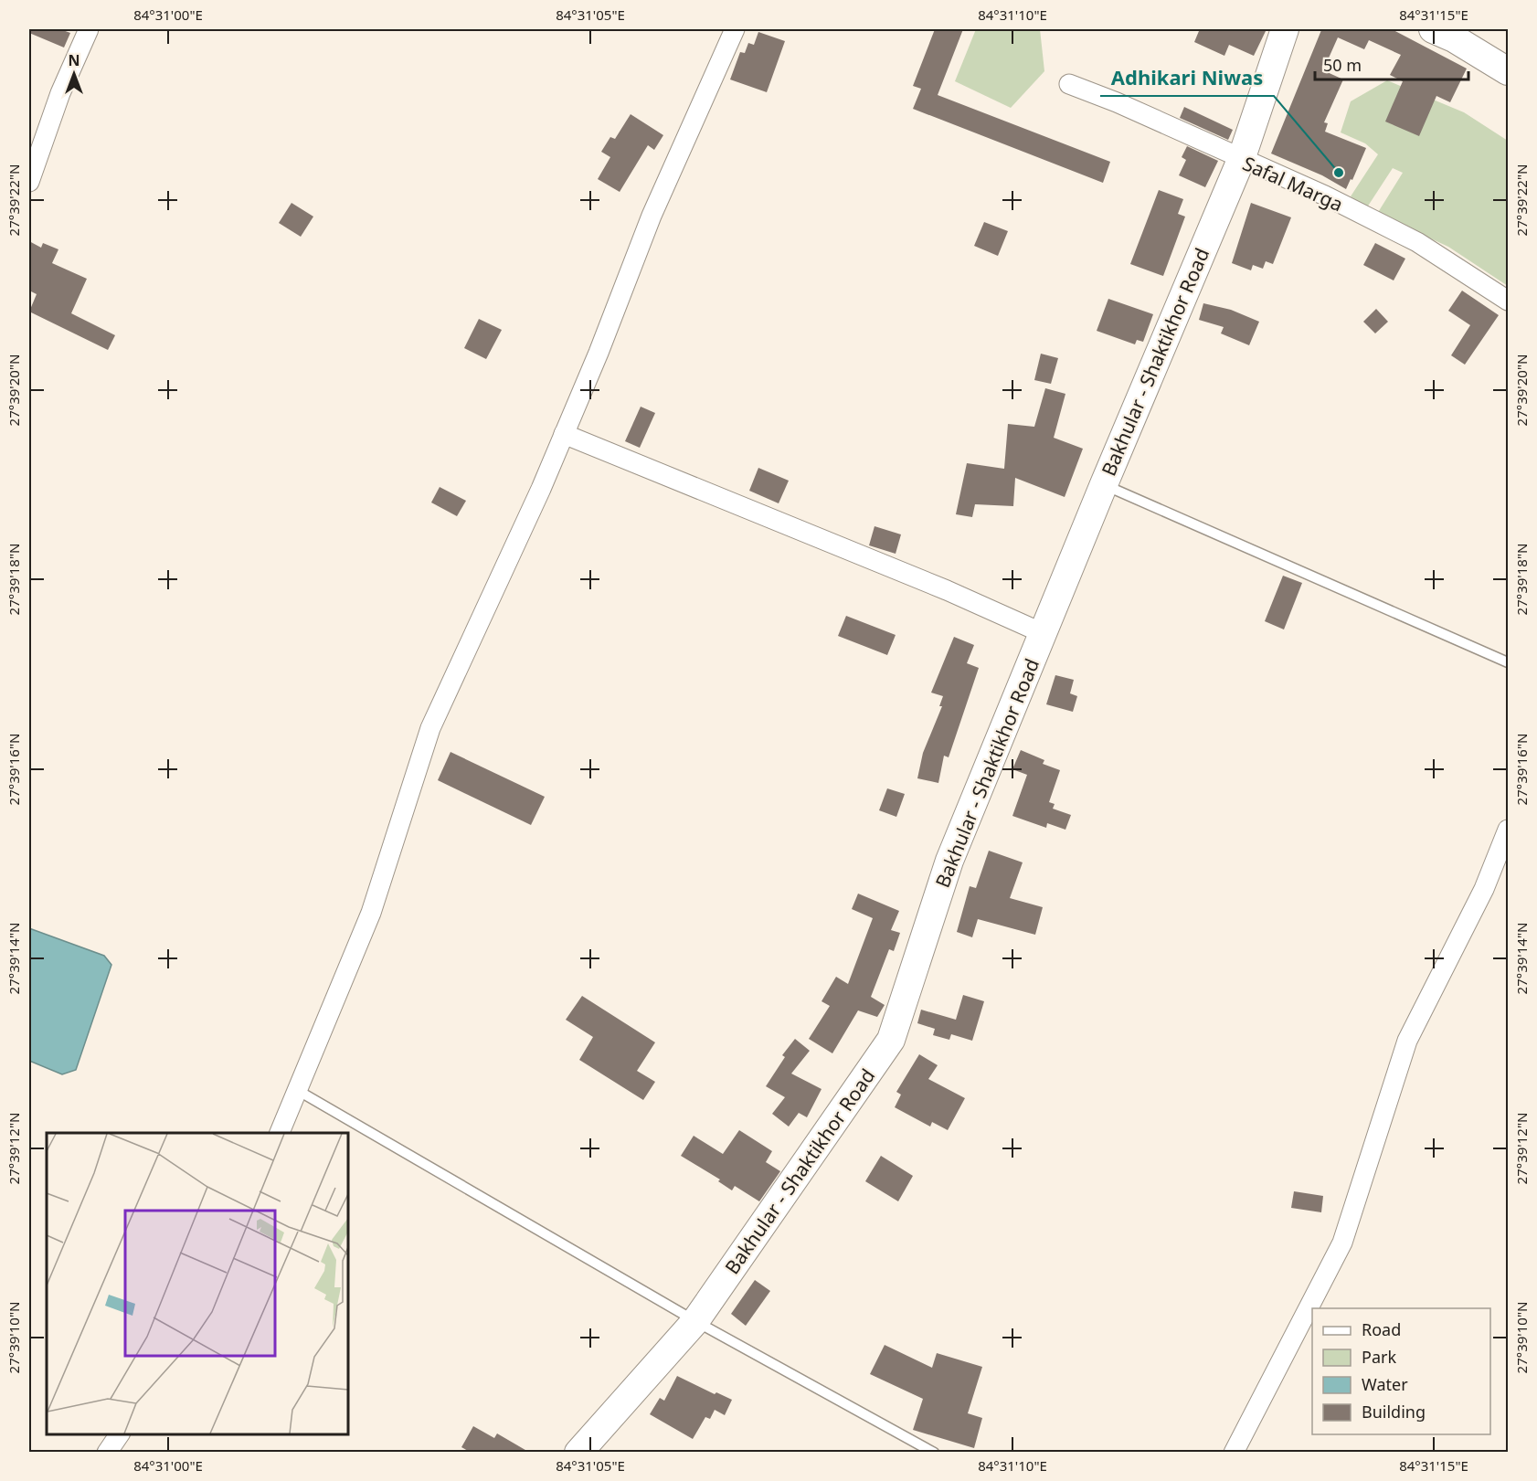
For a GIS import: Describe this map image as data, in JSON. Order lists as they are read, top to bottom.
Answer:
{
  "streets": {
    "street": ["Safal Marga", "Bakhular - Shaktikhor Road"]
  },
  "crossings": [
    ["Safal Marga", "Bakhular - Shaktikhor Road"]
  ],
  "places": ["Adhikari Niwas"],
  "legend": [
    "Road",
    "Park",
    "Water",
    "Building"
  ],
  "scale_bar": "50 m",
  "north": "top",
  "coordinates": [
    "84°31'00\"E",
    "84°31'05\"E",
    "84°31'10\"E",
    "84°31'15\"E",
    "27°39'22\"N",
    "27°39'20\"N",
    "27°39'18\"N",
    "27°39'16\"N",
    "27°39'14\"N",
    "27°39'12\"N",
    "27°39'10\"N"
  ]
}
